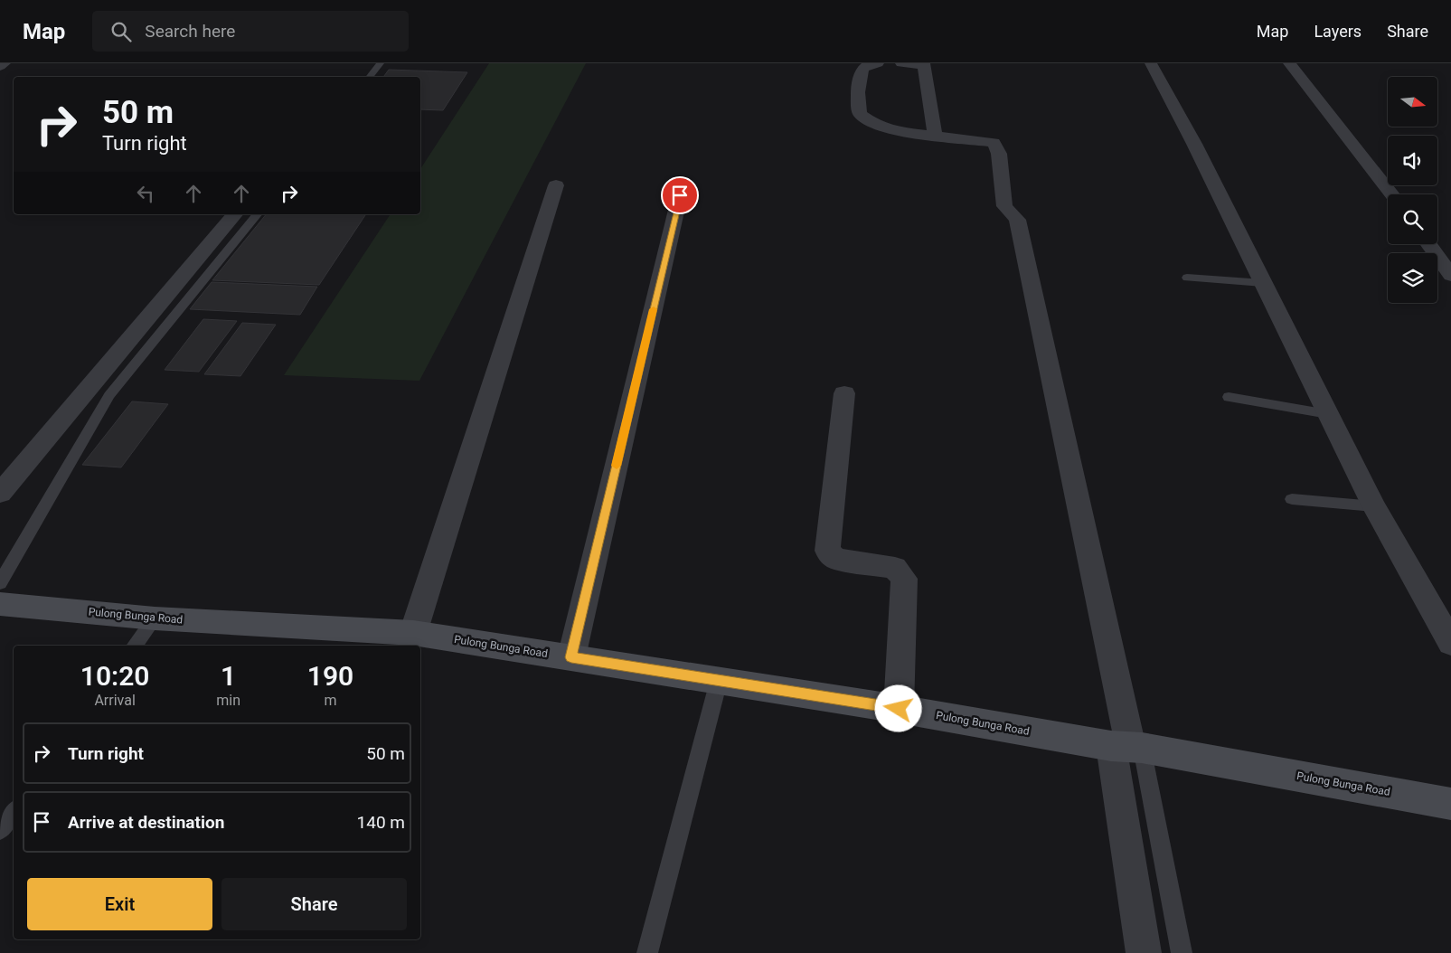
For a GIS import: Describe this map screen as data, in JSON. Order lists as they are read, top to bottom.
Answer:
{
  "streets": {
    "main road": ["Pulong Bunga Road"]
  },
  "north": "right",
  "page": {
    "header": "Map",
    "search": "Search here",
    "nav": ["Map", "Layers", "Share"],
    "turn": ["50 m", "Turn right"],
    "eta": [
      "10:20",
      "Arrival",
      "1",
      "min",
      "190",
      "m"
    ],
    "list": [
      {
        "name": "Turn right",
        "value": "50 m"
      },
      {
        "name": "Arrive at destination",
        "value": "140 m"
      }
    ],
    "buttons": ["Exit", "Share"]
  }
}
